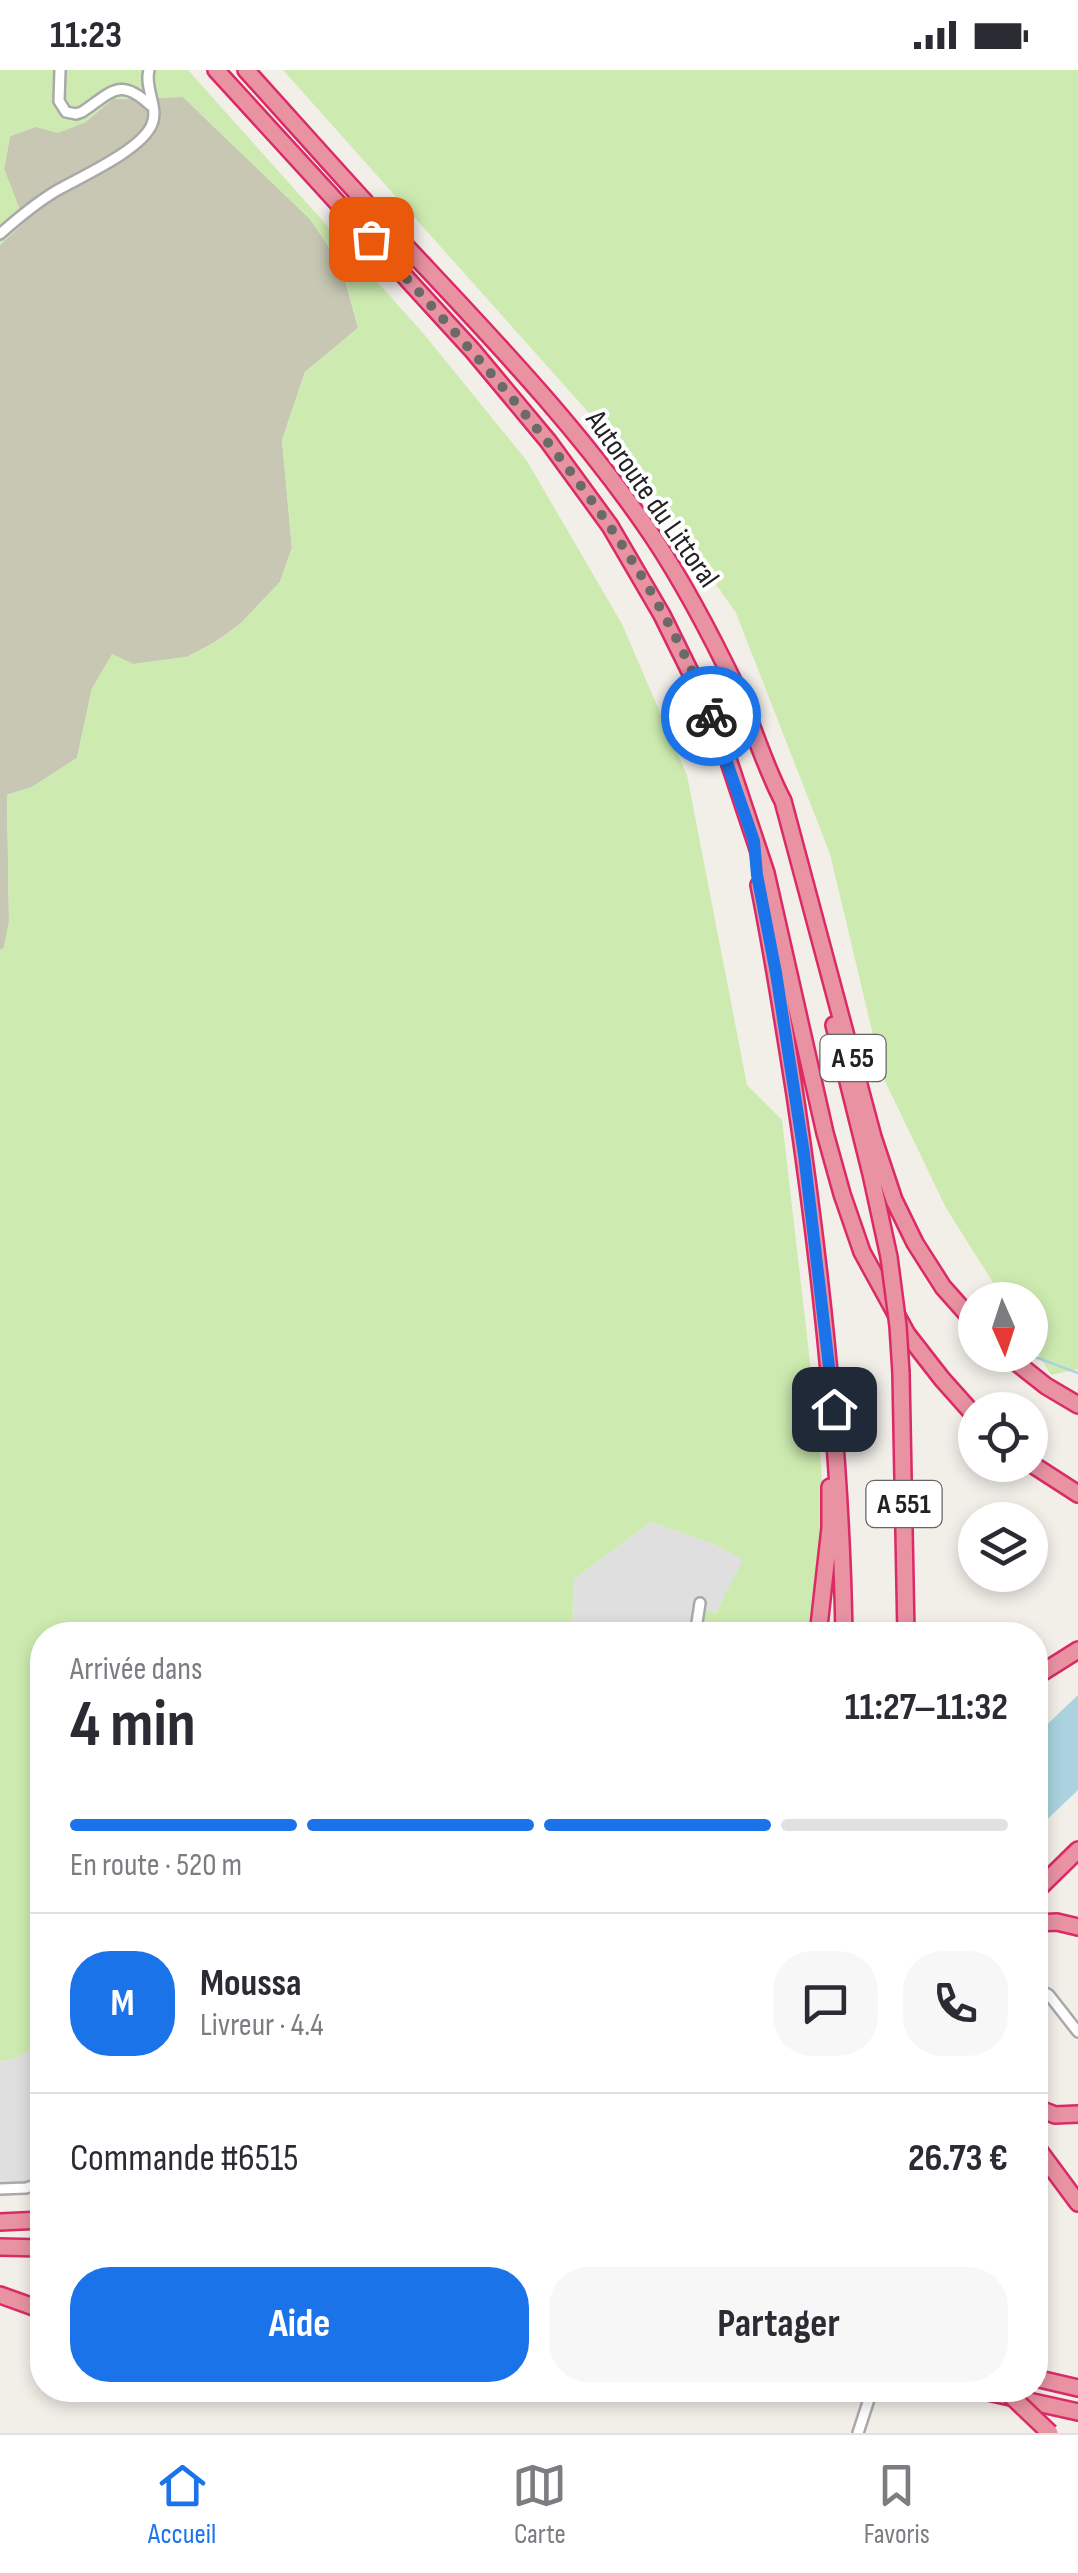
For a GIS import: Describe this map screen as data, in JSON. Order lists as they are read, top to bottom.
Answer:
{
  "streets": {
    "highway": ["Autoroute du Littoral", "A 55", "A 551"]
  },
  "crossings": [
    ["Autoroute du Littoral", "A 551"]
  ],
  "north": "bottom",
  "page": {
    "status": "11:23",
    "heading": ["4 min", "Arrivée dans", "11:27–11:32"],
    "panel": [
      "Moussa",
      "Livreur · 4.4",
      "Commande #6515",
      "26.73 €"
    ],
    "bar": "En route · 520 m",
    "round": "M",
    "buttons": ["Aide", "Partager"],
    "tabs": ["Accueil", "Carte", "Favoris"]
  }
}
